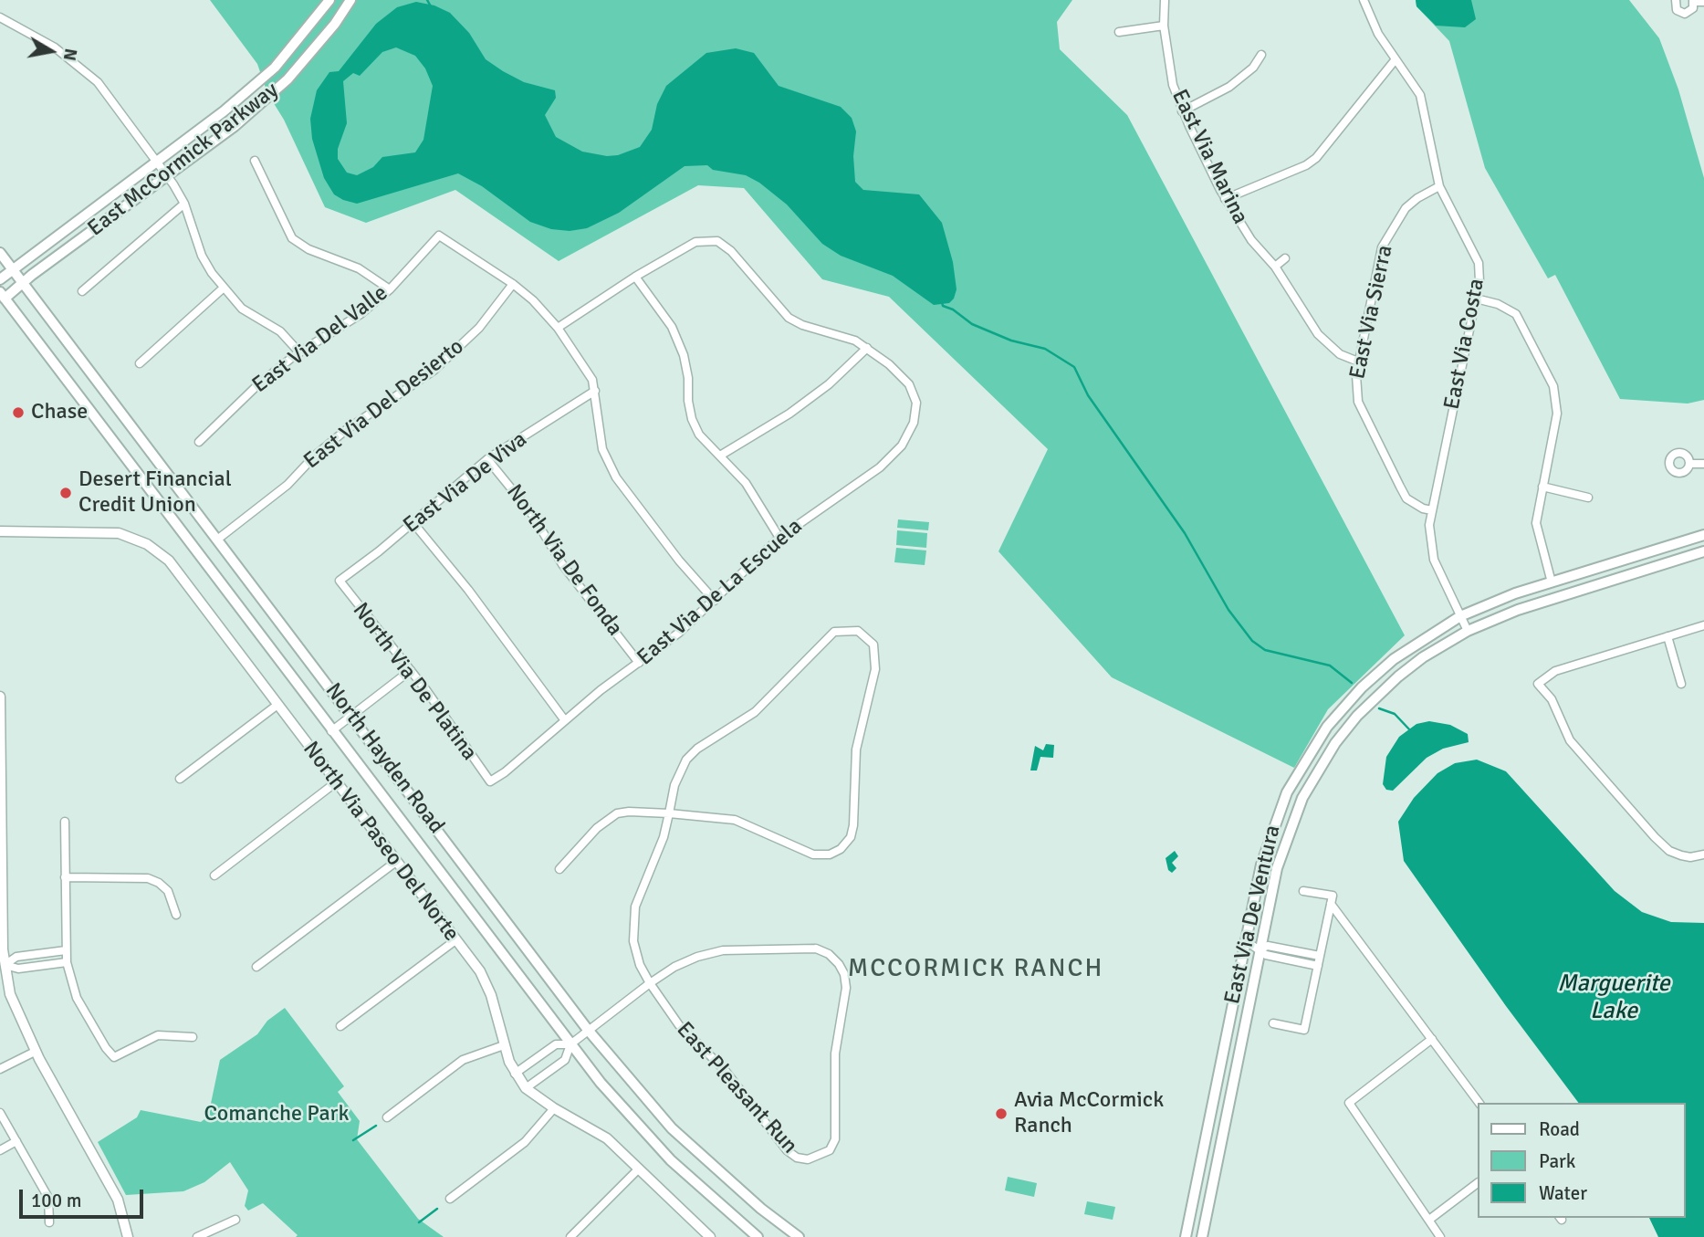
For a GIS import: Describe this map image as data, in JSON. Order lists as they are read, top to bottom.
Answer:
{
  "streets": {
    "main road": ["East McCormick Parkway", "North Hayden Road", "East Via De Ventura"],
    "street": [
      "East Via Marina",
      "East Via Sierra",
      "East Via Del Valle",
      "East Via Costa",
      "East Via Del Desierto",
      "East Via De Viva",
      "North Via De Fonda",
      "East Via De La Escuela",
      "North Via De Platina",
      "North Via Paseo Del Norte",
      "East Pleasant Run"
    ]
  },
  "crossings": [
    ["East Via Marina", "East Via Sierra"],
    ["East McCormick Parkway", "North Hayden Road"],
    ["East Via Sierra", "East Via Costa"],
    ["East Via Del Valle", "East Via Del Desierto"],
    ["East Via Costa", "East Via De Ventura"],
    ["East Via Del Desierto", "North Hayden Road"],
    ["East Via De Viva", "North Via De Fonda"],
    ["East Via De Viva", "North Via De Platina"],
    ["North Via De Fonda", "East Via De La Escuela"],
    ["East Via De La Escuela", "North Via De Platina"],
    ["North Hayden Road", "East Pleasant Run"],
    ["North Via Paseo Del Norte", "East Pleasant Run"]
  ],
  "districts": ["MCCORMICK RANCH"],
  "water": ["Marguerite Lake"],
  "parks": ["Comanche Park"],
  "places": ["Chase", "Desert Financial Credit Union", "Avia McCormick Ranch"],
  "legend": ["Road", "Park", "Water"],
  "scale_bar": "100 m",
  "north": "right"
}
